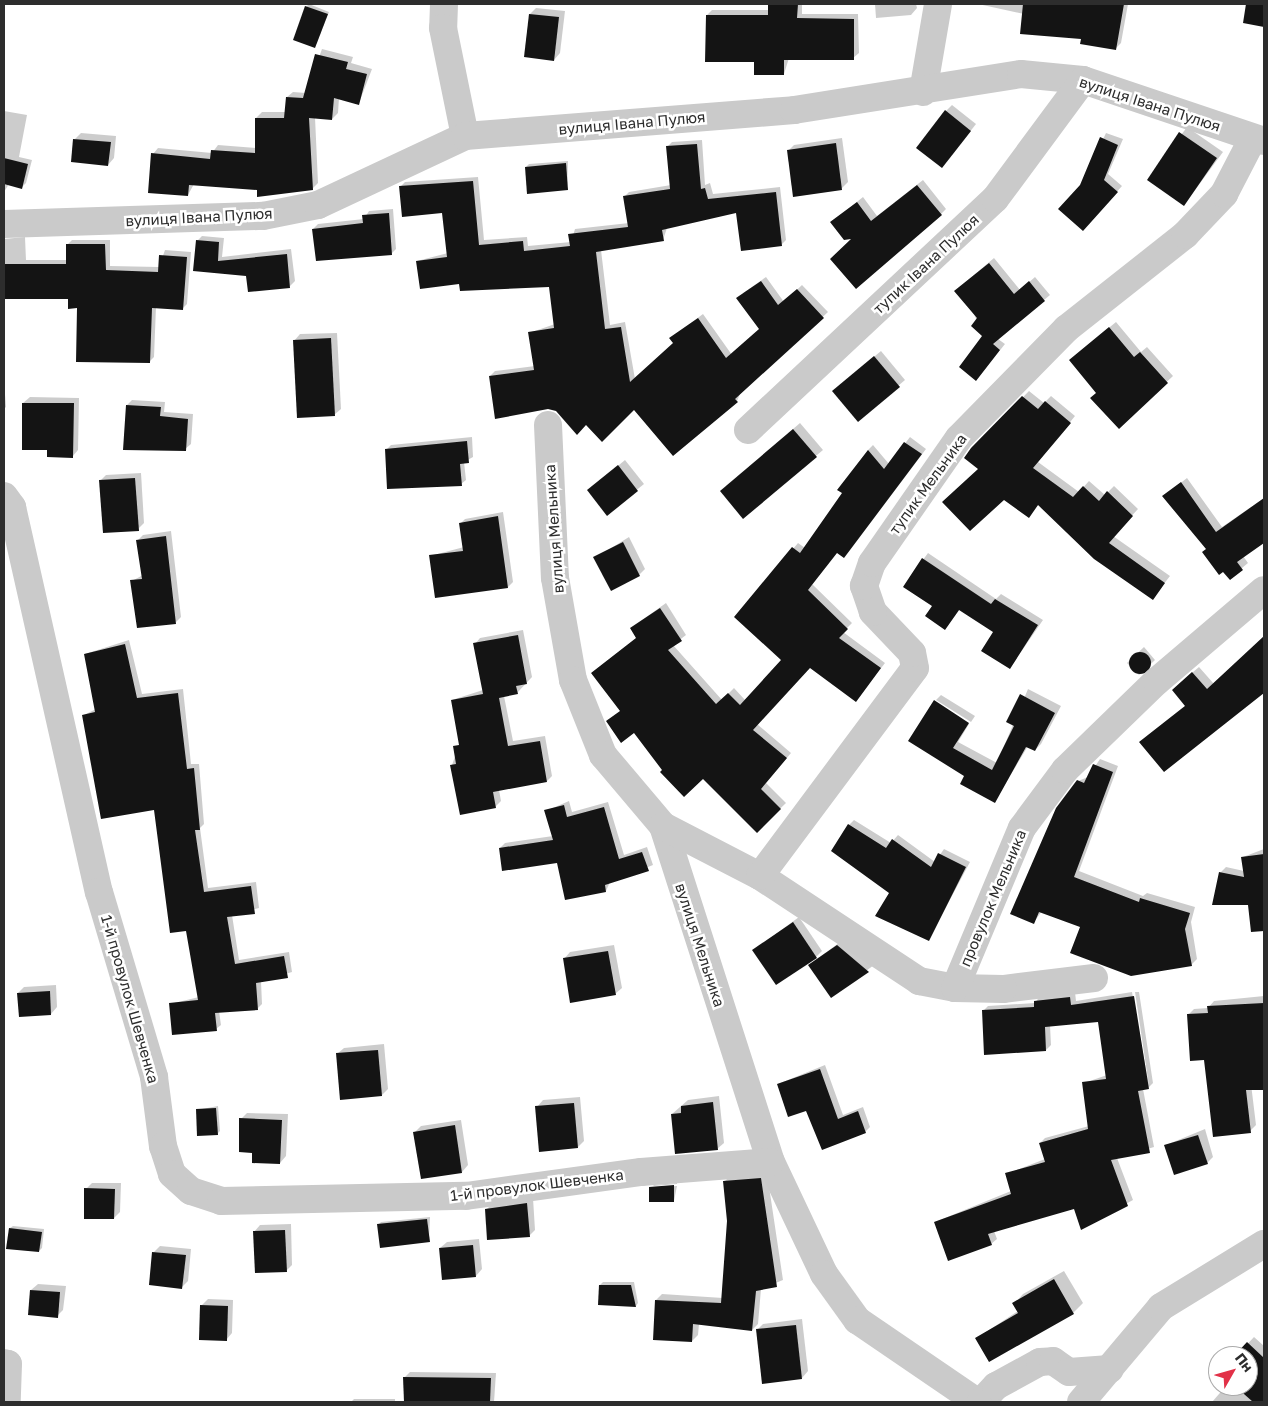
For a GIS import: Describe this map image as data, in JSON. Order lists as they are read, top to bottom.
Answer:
{
  "streets": {
    "street": [
      "вулиця Івана Пулюя",
      "тупик Івана Пулюя",
      "тупик Мельника",
      "вулиця Мельника",
      "провулок Мельника",
      "1-й провулок Шевченка"
    ]
  },
  "crossings": [
    ["вулиця Івана Пулюя", "тупик Івана Пулюя"],
    ["вулиця Івана Пулюя", "тупик Мельника"],
    ["вулиця Мельника", "1-й провулок Шевченка"]
  ],
  "north": "top right"
}
